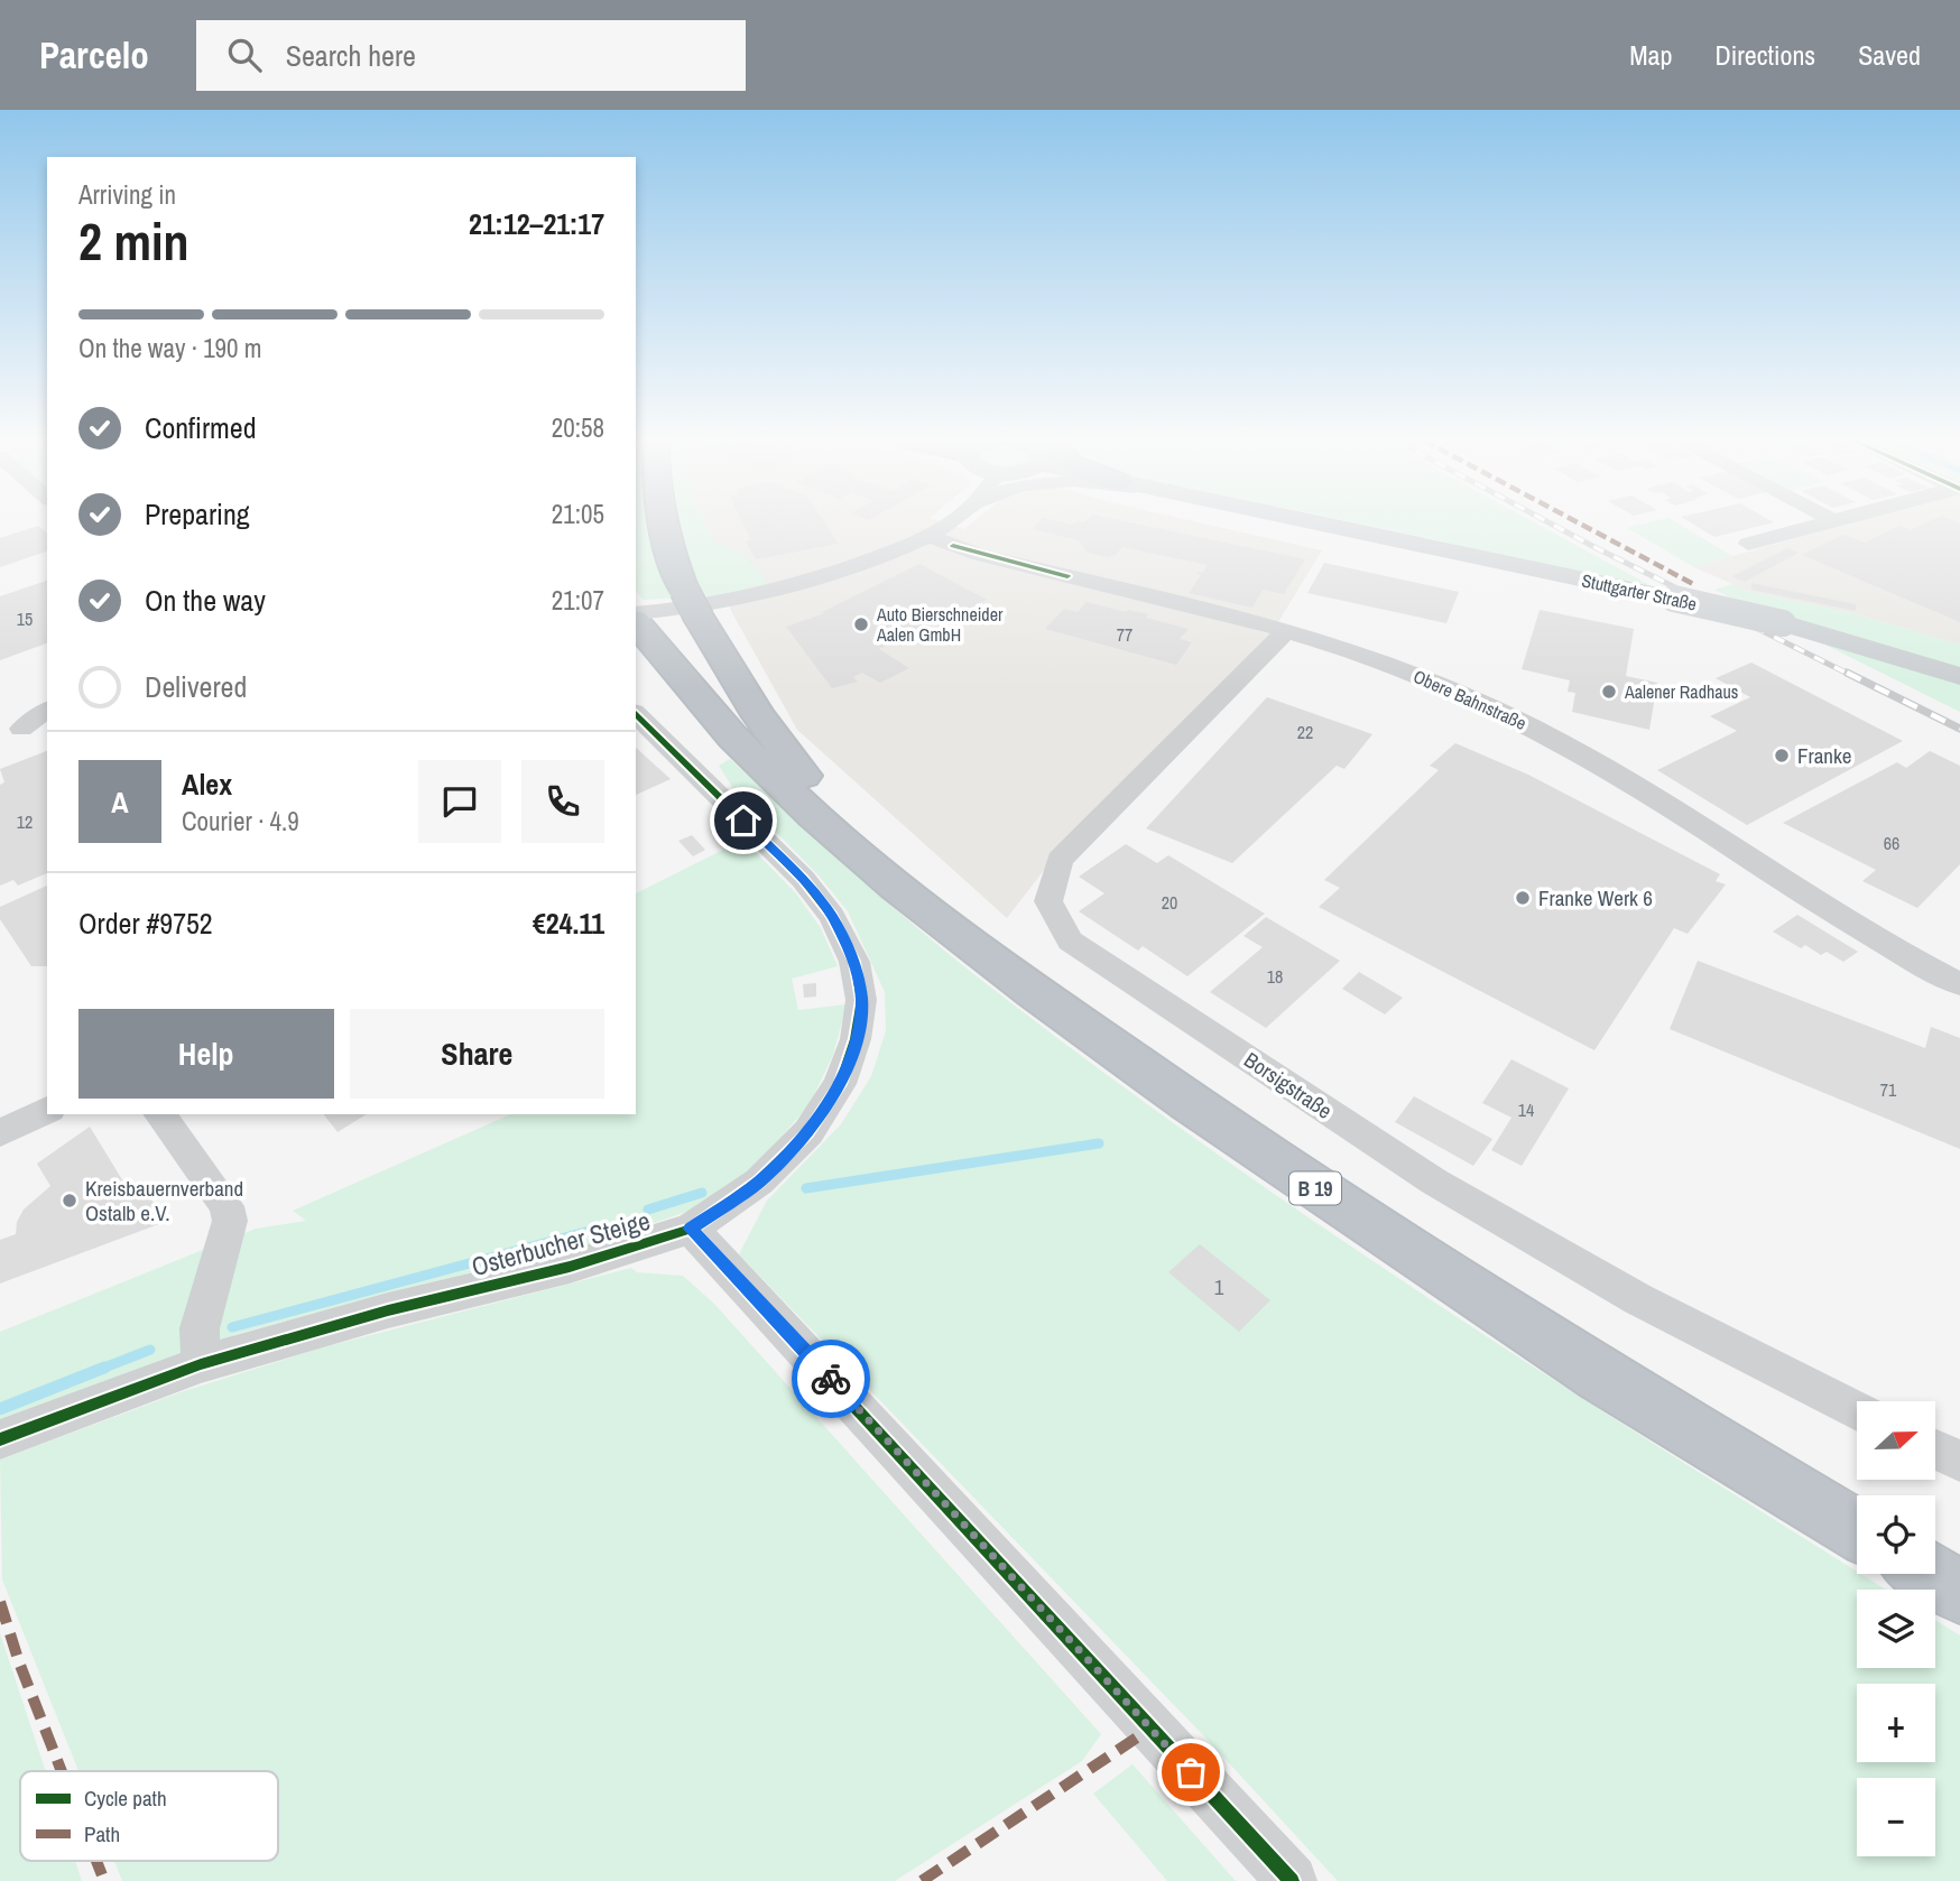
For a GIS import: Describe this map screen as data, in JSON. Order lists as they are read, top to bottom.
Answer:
{
  "streets": {
    "highway": ["B 19"],
    "main road": ["Stuttgarter Straße"],
    "street": ["Obere Bahnstraße", "Borsigstraße", "Osterbucher Steige"]
  },
  "crossings": [
    ["Obere Bahnstraße", "Borsigstraße"]
  ],
  "places": [
    "Auto Bierschneider Aalen GmbH",
    "Aalener Radhaus",
    "Franke",
    "Franke Werk 6",
    "Kreisbauernverband Ostalb e.V."
  ],
  "house_numbers": [
    "15",
    "77",
    "22",
    "12",
    "66",
    "20",
    "18",
    "71",
    "14",
    "1"
  ],
  "legend": ["Cycle path", "Path"],
  "north": "right",
  "page": {
    "header": "Parcelo",
    "search": "Search here",
    "nav": ["Map", "Directions", "Saved"],
    "heading": ["2 min", "Arriving in", "21:12–21:17"],
    "panel": [
      "Alex",
      "Courier · 4.9",
      "Order #9752",
      "€24.11"
    ],
    "bar": "On the way · 190 m",
    "list": [
      ["Confirmed", "20:58"],
      ["Preparing", "21:05"],
      ["On the way", "21:07"],
      "Delivered"
    ],
    "round": "A",
    "buttons": ["Help", "Share"],
    "map_buttons": ["+", "−"]
  }
}
